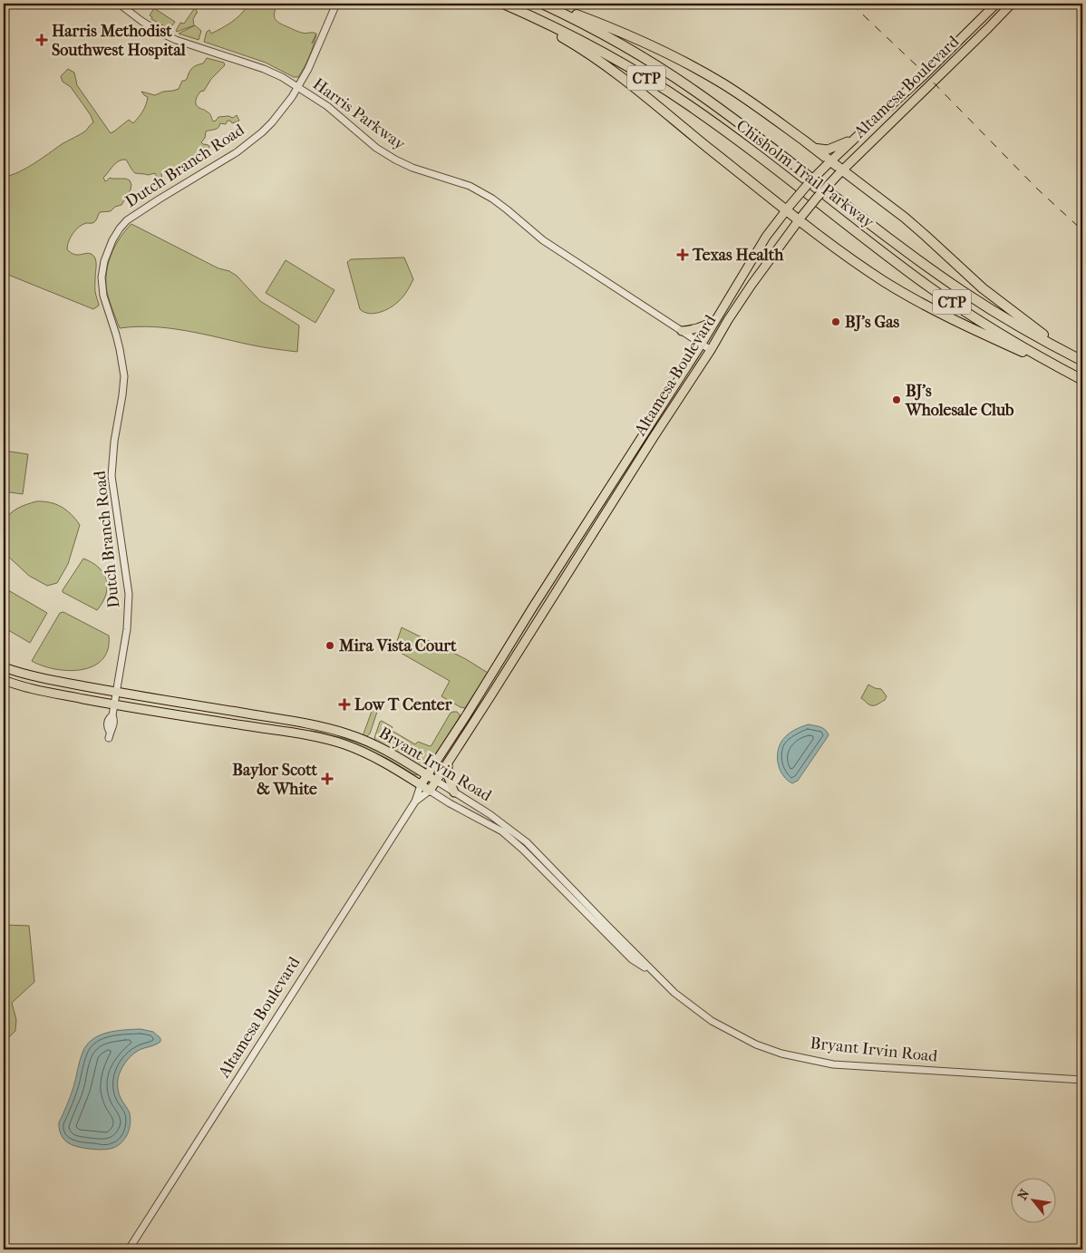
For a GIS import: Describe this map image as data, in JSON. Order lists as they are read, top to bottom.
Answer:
{
  "streets": {
    "highway": ["CTP", "Chisholm Trail Parkway"],
    "main road": ["Altamesa Boulevard", "Bryant Irvin Road"],
    "street": ["Harris Parkway", "Dutch Branch Road"]
  },
  "crossings": [
    ["Altamesa Boulevard", "Harris Parkway"],
    ["Altamesa Boulevard", "Bryant Irvin Road"],
    ["Harris Parkway", "Dutch Branch Road"],
    ["Dutch Branch Road", "Bryant Irvin Road"]
  ],
  "places": {
    "health": [
      "Harris Methodist Southwest Hospital",
      "Texas Health",
      "Low T Center",
      "Baylor Scott & White"
    ],
    "other": ["BJ's Gas", "BJ's Wholesale Club", "Mira Vista Court"]
  },
  "north": "top left"
}
